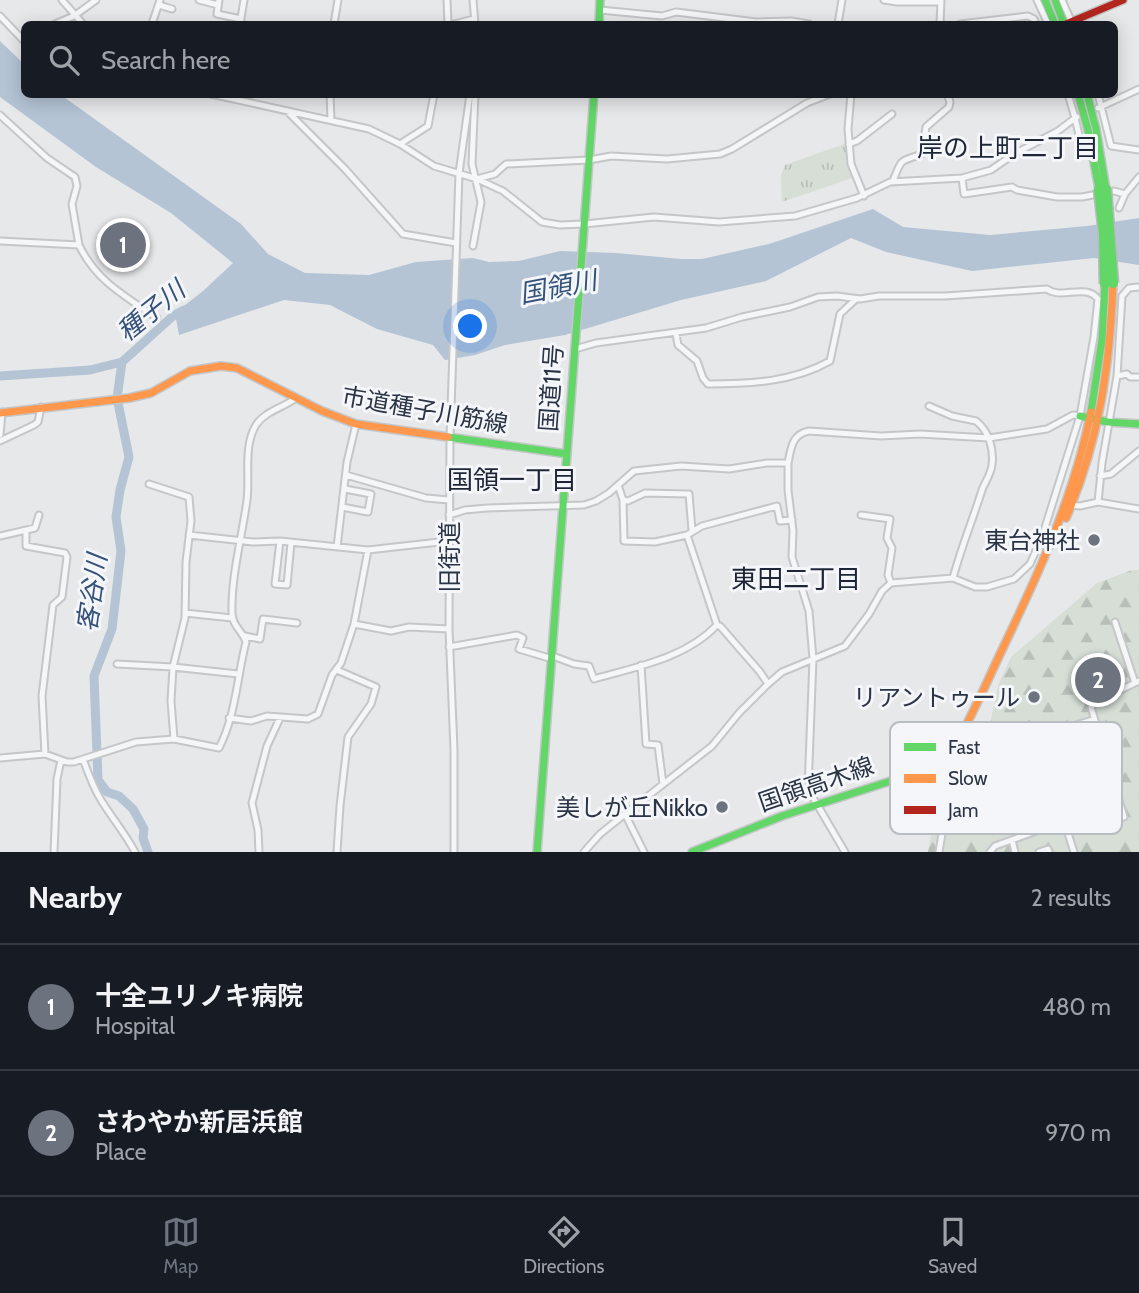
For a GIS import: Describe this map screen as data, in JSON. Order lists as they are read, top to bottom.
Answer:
{
  "streets": {
    "main road": ["国道11号", "市道種子川筋線", "国領高木線"],
    "street": ["旧街道"]
  },
  "crossings": [
    ["国道11号", "市道種子川筋線"],
    ["市道種子川筋線", "旧街道"]
  ],
  "districts": ["岸の上町二丁目", "国領一丁目", "東田二丁目"],
  "water": ["国領川", "種子川", "客谷川"],
  "places": ["東台神社", "リアントゥール", "美しが丘Nikko"],
  "legend": ["Fast", "Slow", "Jam"],
  "page": {
    "search": "Search here",
    "pins": ["1", "2"],
    "heading": ["Nearby", "2 results"],
    "list": [
      {
        "mark": "1",
        "name": "十全ユリノキ病院",
        "note": "Hospital",
        "value": "480 m"
      },
      {
        "mark": "2",
        "name": "さわやか新居浜館",
        "note": "Place",
        "value": "970 m"
      }
    ],
    "nav": ["Map", "Directions", "Saved"]
  }
}
